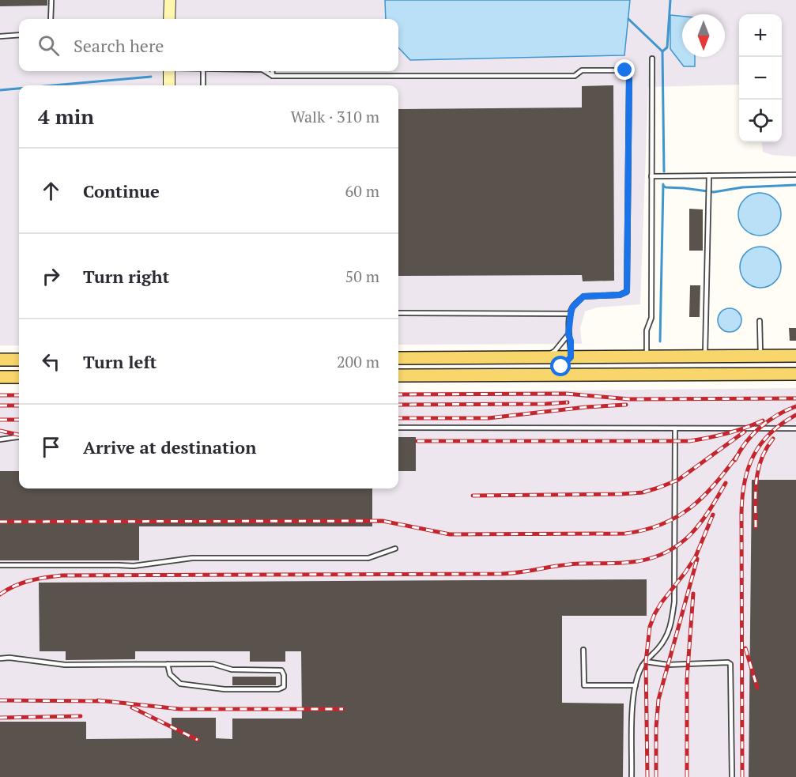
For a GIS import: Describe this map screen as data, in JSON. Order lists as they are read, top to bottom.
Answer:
{
  "north": "bottom",
  "page": {
    "map_buttons": ["+", "−"],
    "search": "Search here",
    "heading": ["4 min", "Walk · 310 m"],
    "list": [
      ["Continue", "60 m"],
      ["Turn right", "50 m"],
      ["Turn left", "200 m"],
      "Arrive at destination"
    ]
  }
}
